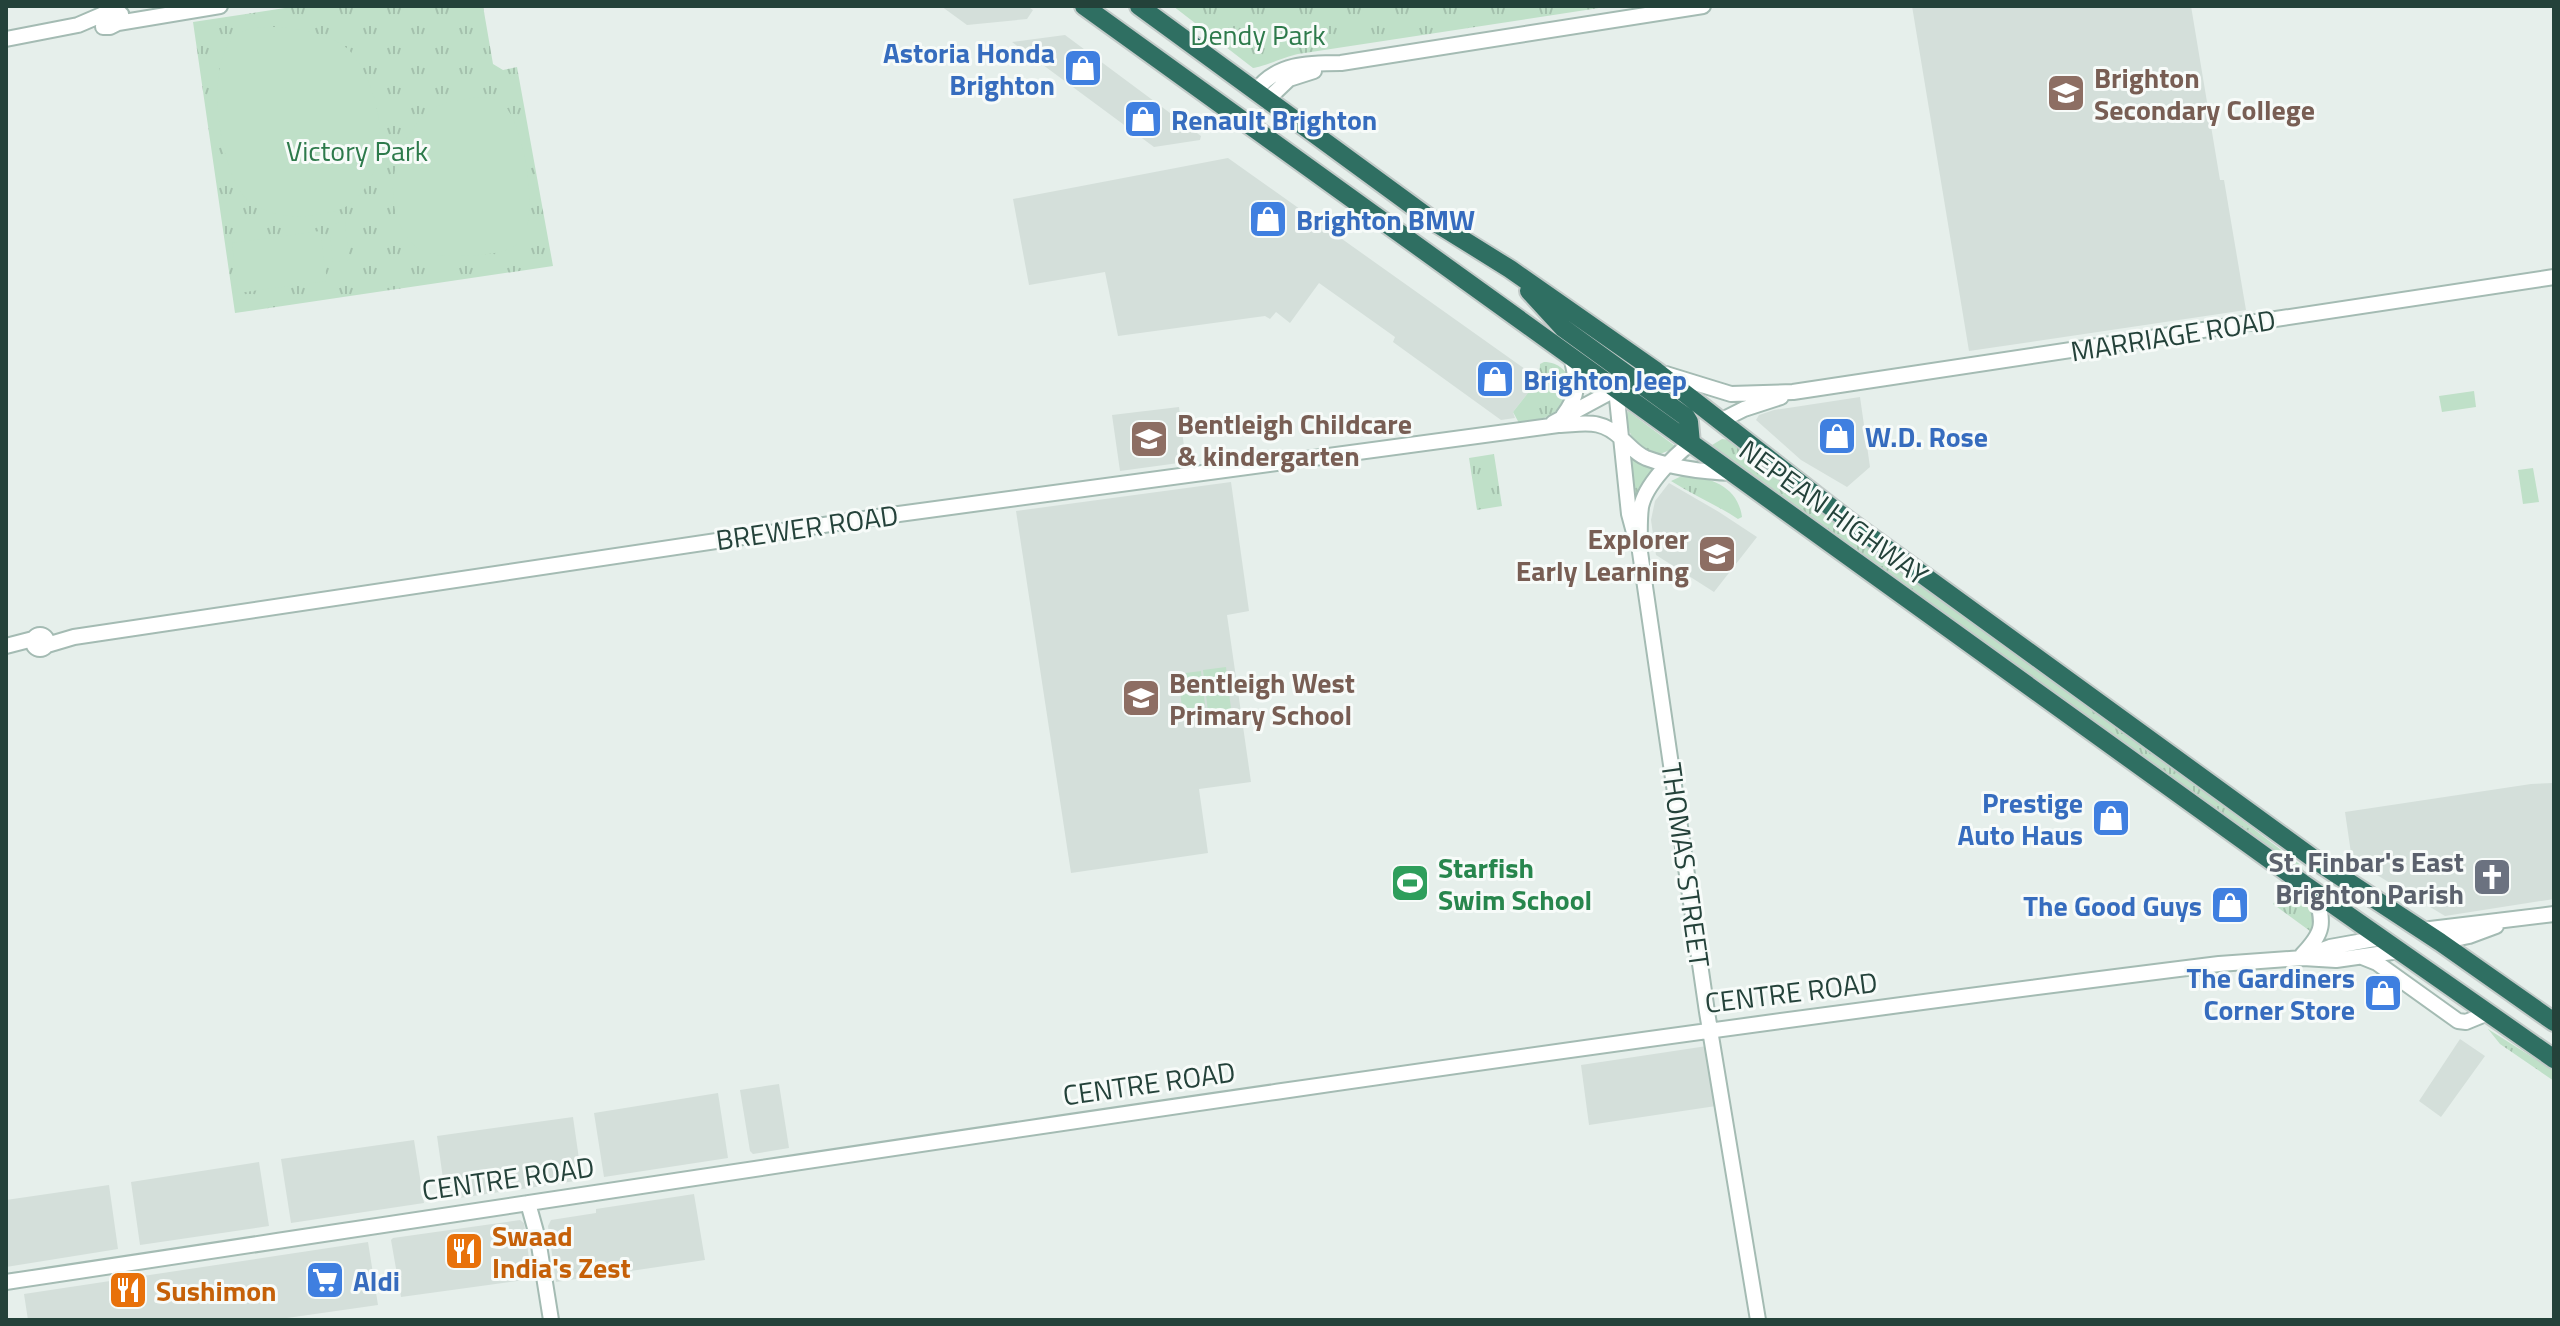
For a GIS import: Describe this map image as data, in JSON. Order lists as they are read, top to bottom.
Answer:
{
  "streets": {
    "highway": ["NEPEAN HIGHWAY", "CENTRE ROAD"],
    "street": ["MARRIAGE ROAD", "BREWER ROAD", "THOMAS STREET"]
  },
  "crossings": [
    ["MARRIAGE ROAD", "NEPEAN HIGHWAY"],
    ["NEPEAN HIGHWAY", "BREWER ROAD"],
    ["NEPEAN HIGHWAY", "THOMAS STREET"],
    ["NEPEAN HIGHWAY", "CENTRE ROAD"],
    ["BREWER ROAD", "THOMAS STREET"],
    ["THOMAS STREET", "CENTRE ROAD"]
  ],
  "parks": ["Dendy Park", "Victory Park"],
  "places": {
    "shop": [
      "Astoria Honda Brighton",
      "Renault Brighton",
      "Brighton BMW",
      "Brighton Jeep",
      "W.D. Rose",
      "Prestige Auto Haus",
      "The Good Guys",
      "The Gardiners Corner Store"
    ],
    "school or university": [
      "Brighton Secondary College",
      "Bentleigh Childcare & kindergarten",
      "Explorer Early Learning",
      "Bentleigh West Primary School"
    ],
    "church": ["St. Finbar's East Brighton Parish"],
    "sports": ["Starfish Swim School"],
    "restaurant": ["Swaad India's Zest", "Sushimon"],
    "supermarket": ["Aldi"]
  }
}
